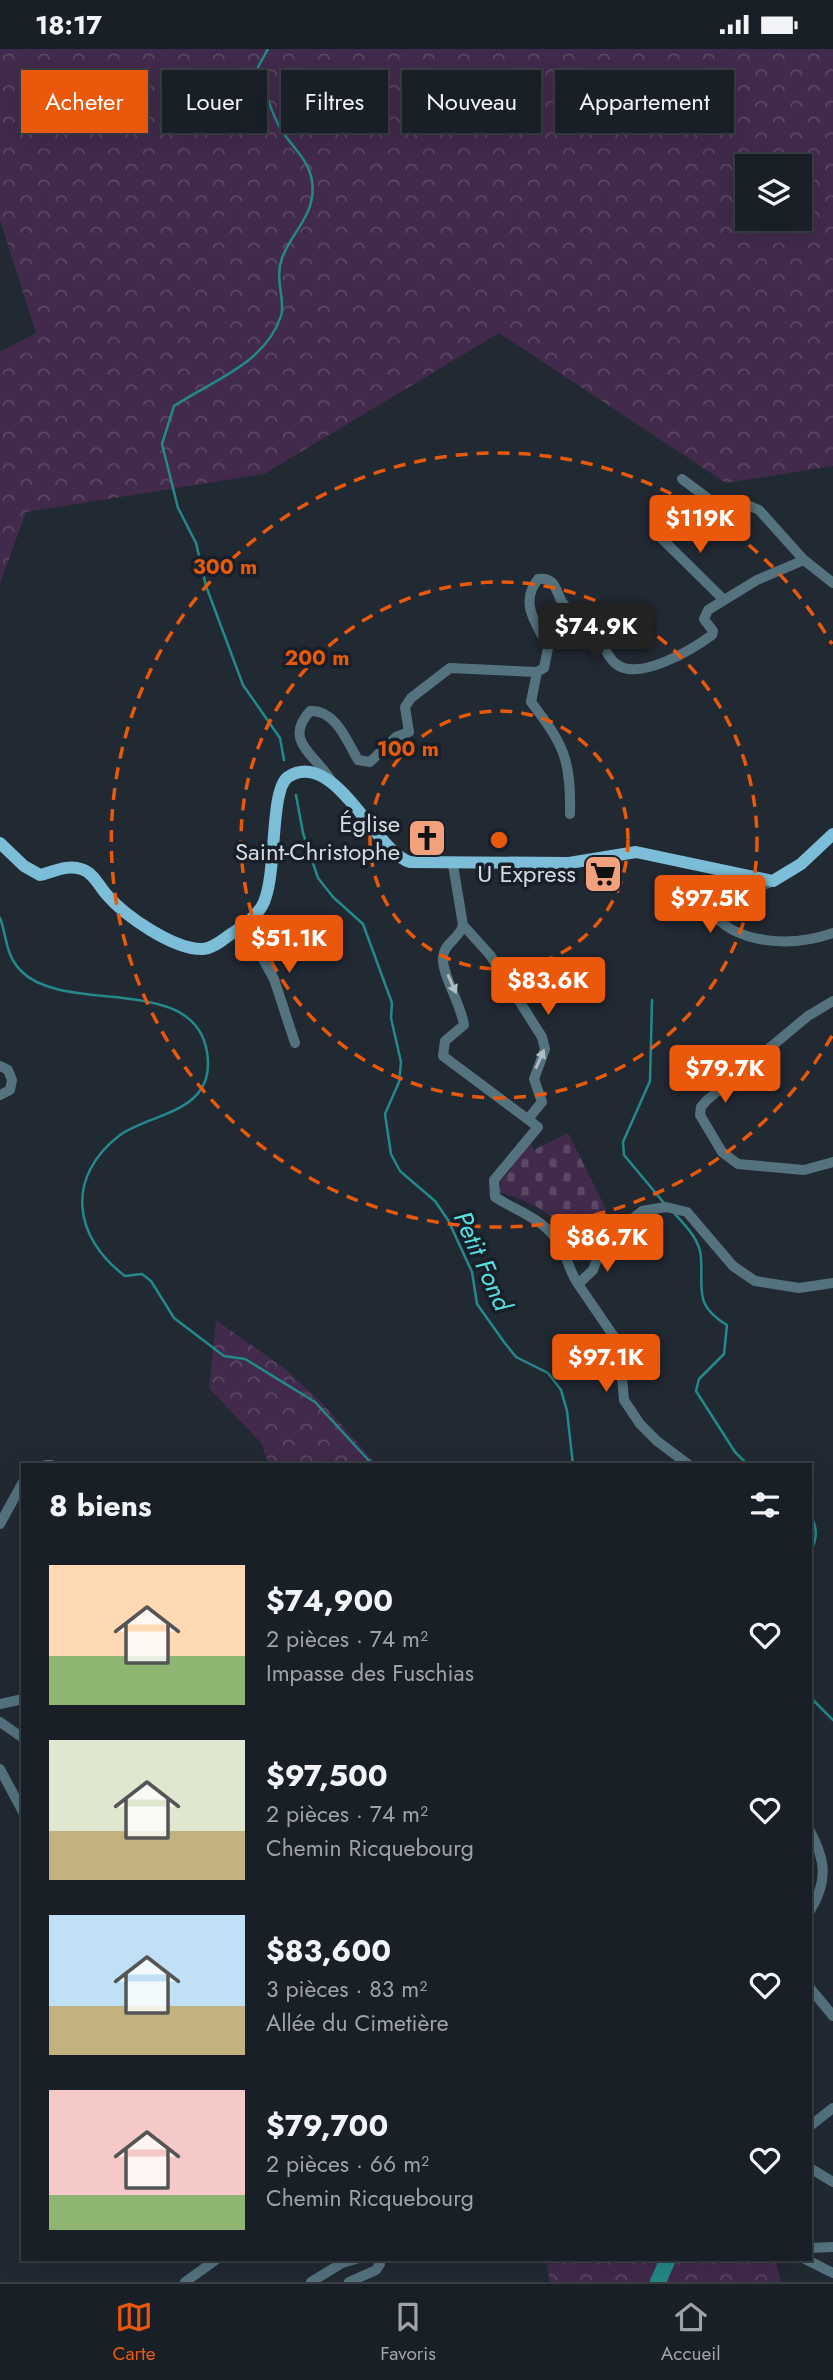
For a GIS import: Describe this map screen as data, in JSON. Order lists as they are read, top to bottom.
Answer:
{
  "water": ["Petit Fond"],
  "places": {
    "church": ["Église Saint-Christophe"],
    "supermarket": ["U Express"]
  },
  "page": {
    "status": "18:17",
    "chip": [
      "Acheter",
      "Louer",
      "Filtres",
      "Nouveau",
      "Appartement"
    ],
    "price": [
      "$119K",
      "$74.9K",
      "$97.5K",
      "$51.1K",
      "$83.6K",
      "$79.7K",
      "$86.7K",
      "$97.1K"
    ],
    "heading": "8 biens",
    "list": [
      {
        "name": "$74,900",
        "note": "2 pièces · 74 m² · Impasse des Fuschias"
      },
      {
        "name": "$97,500",
        "note": "2 pièces · 74 m² · Chemin Ricquebourg"
      },
      {
        "name": "$83,600",
        "note": "3 pièces · 83 m² · Allée du Cimetière"
      },
      {
        "name": "$79,700",
        "note": "2 pièces · 66 m² · Chemin Ricquebourg"
      }
    ],
    "tabs": ["Carte", "Favoris", "Accueil"]
  },
  "rings": ["300 m", "200 m", "100 m"]
}
